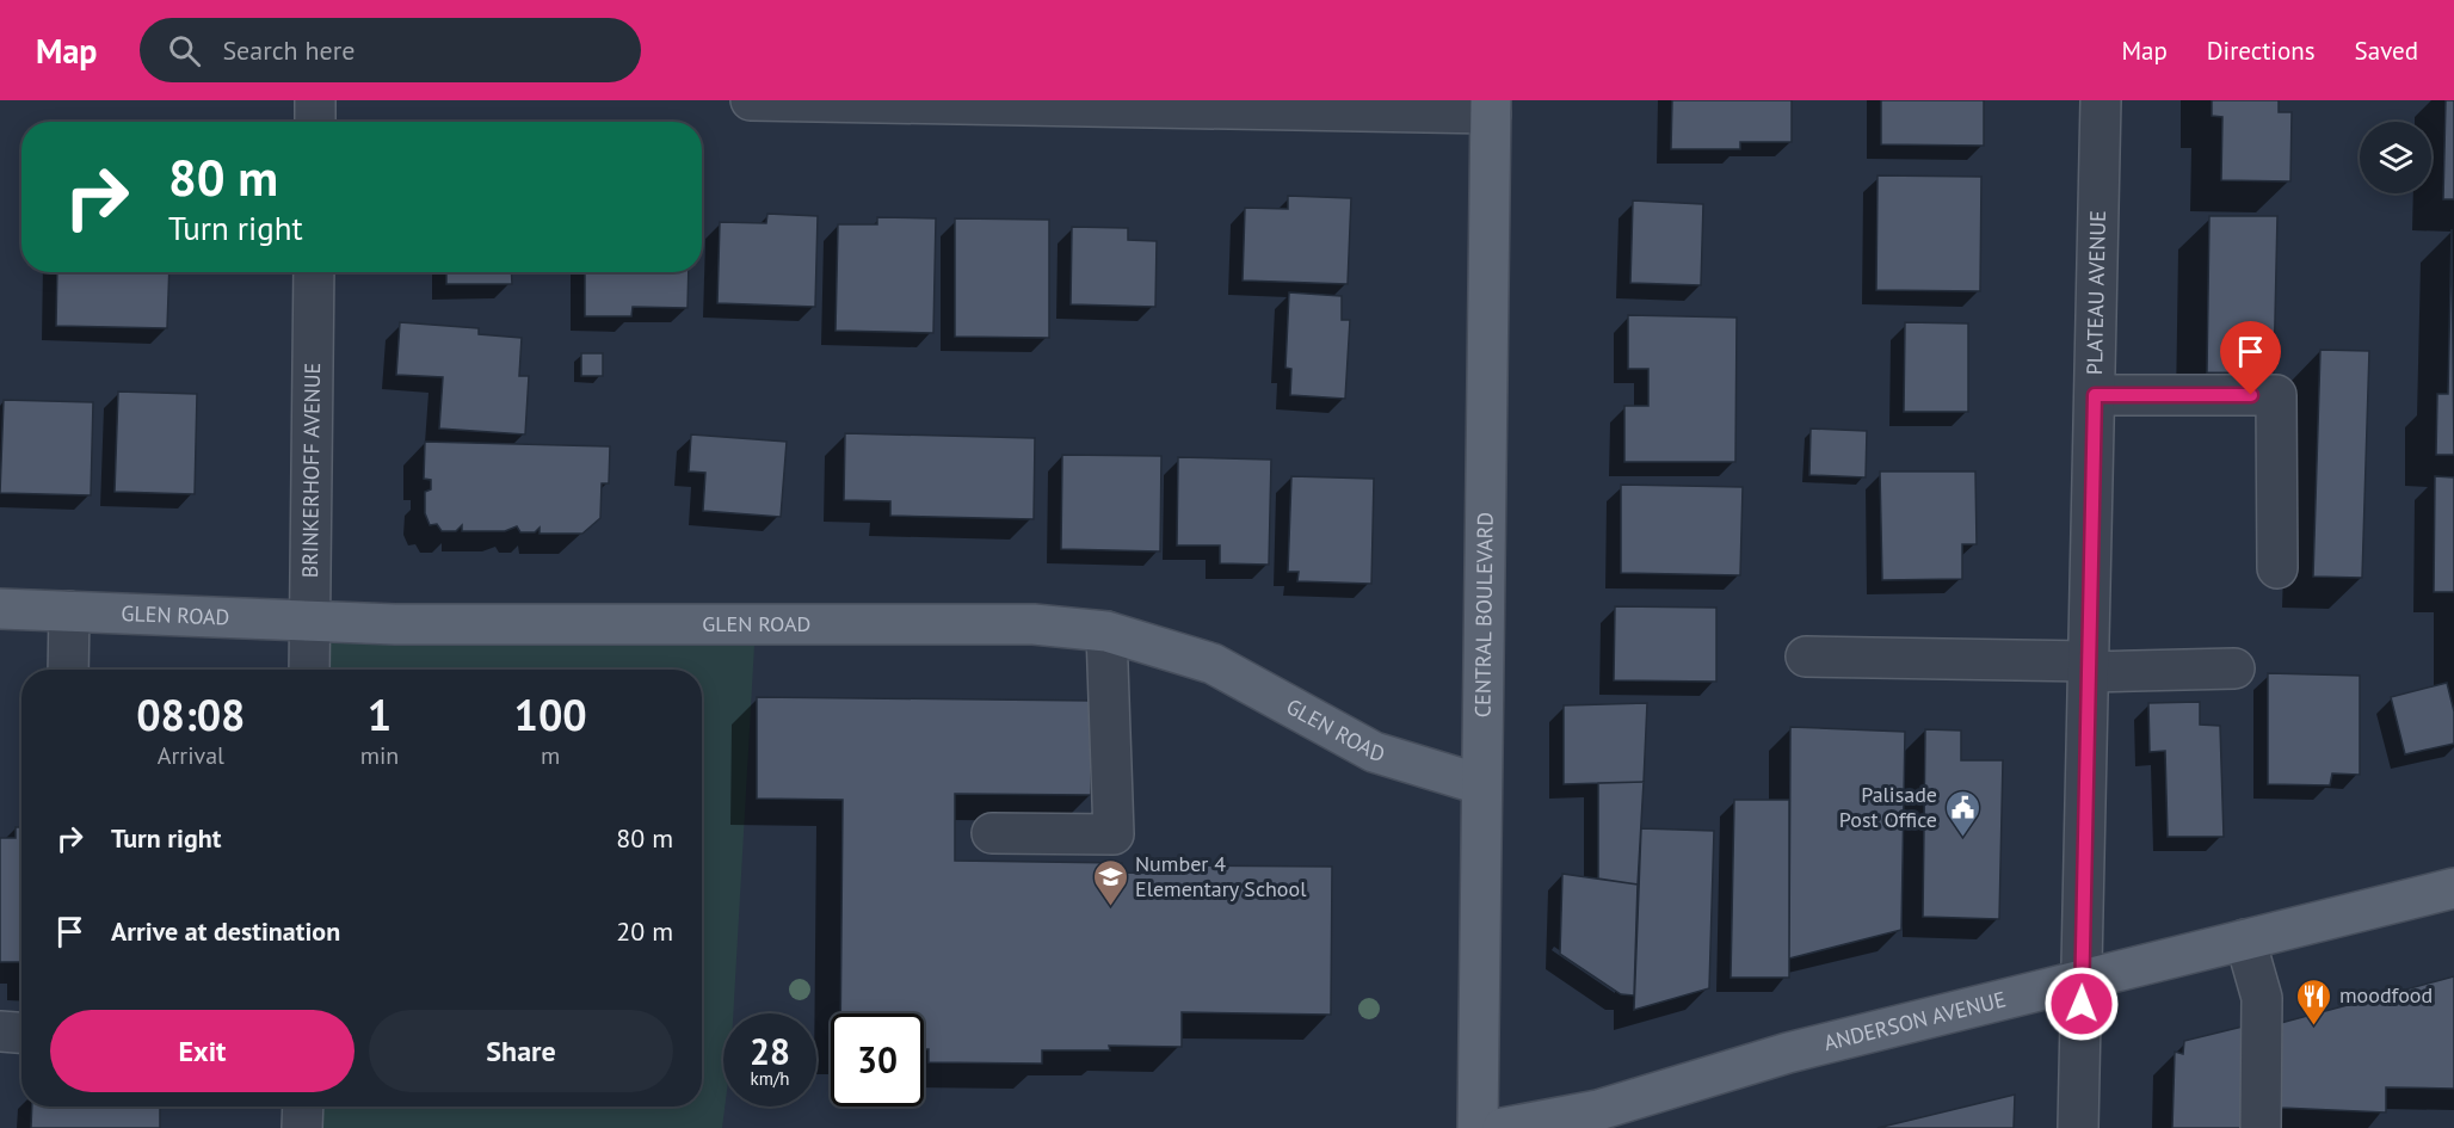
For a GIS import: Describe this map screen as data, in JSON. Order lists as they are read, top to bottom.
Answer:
{
  "streets": {
    "main road": ["CENTRAL BOULEVARD", "GLEN ROAD", "ANDERSON AVENUE"],
    "street": ["PLATEAU AVENUE", "BRINKERHOFF AVENUE"]
  },
  "crossings": [
    ["PLATEAU AVENUE", "ANDERSON AVENUE"],
    ["BRINKERHOFF AVENUE", "GLEN ROAD"],
    ["CENTRAL BOULEVARD", "GLEN ROAD"]
  ],
  "places": {
    "public building": ["Palisade Post Office"],
    "school or university": ["Number 4 Elementary School"],
    "restaurant": ["moodfood"]
  },
  "page": {
    "header": "Map",
    "search": "Search here",
    "nav": ["Map", "Directions", "Saved"],
    "turn": ["80 m", "Turn right"],
    "eta": [
      "08:08",
      "Arrival",
      "1",
      "min",
      "100",
      "m"
    ],
    "list": [
      {
        "name": "Turn right",
        "value": "80 m"
      },
      {
        "name": "Arrive at destination",
        "value": "20 m"
      }
    ],
    "buttons": ["Exit", "Share"],
    "speed": "28 km/h",
    "limit": "30"
  }
}
